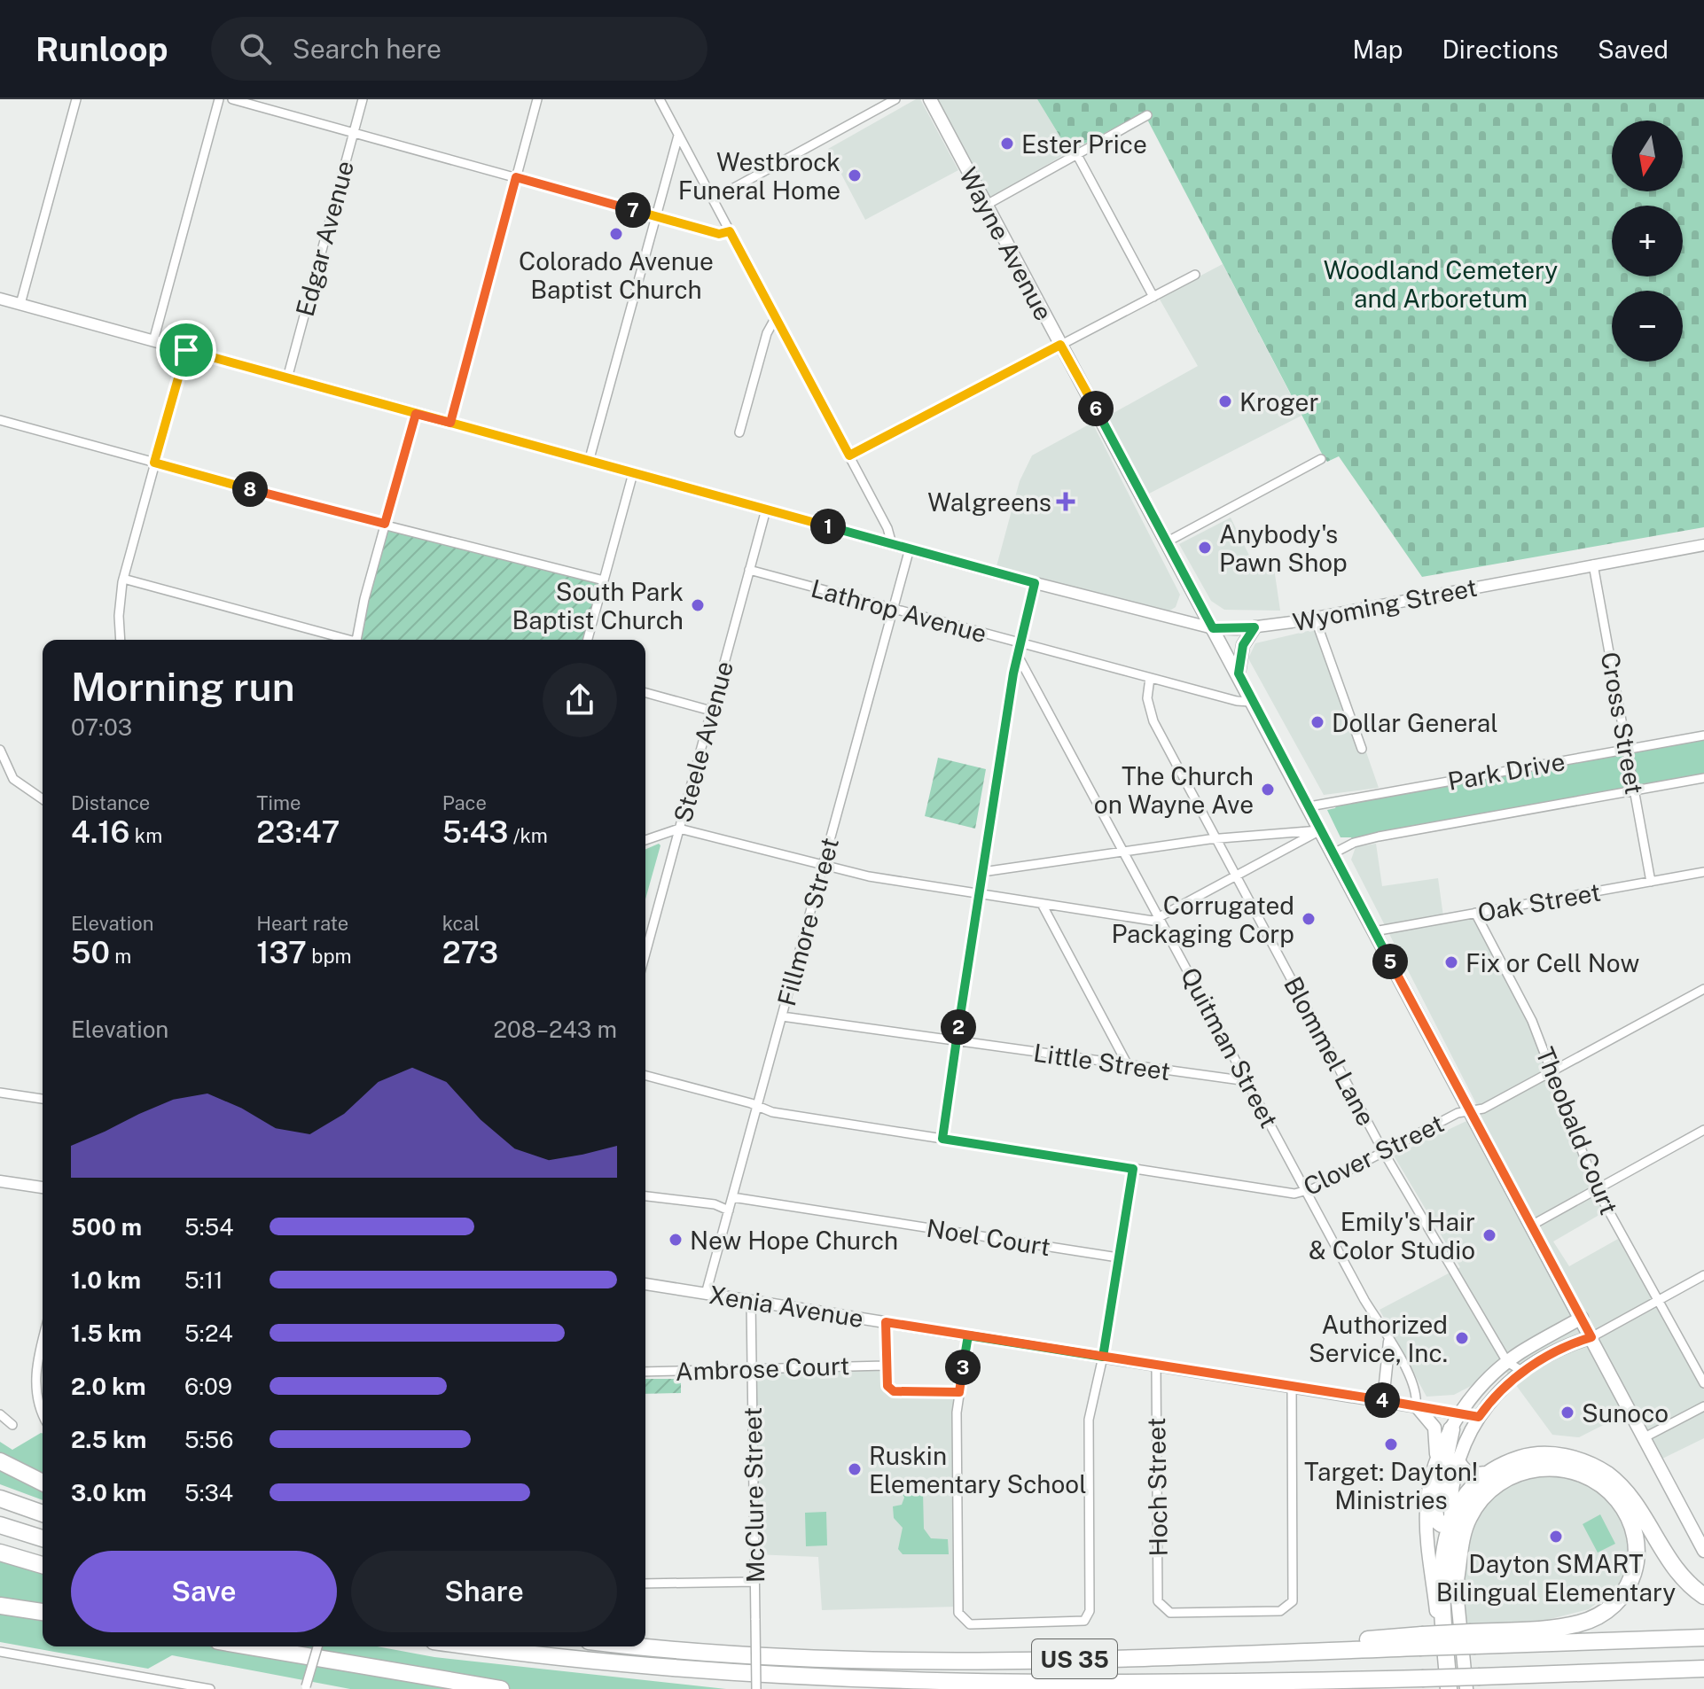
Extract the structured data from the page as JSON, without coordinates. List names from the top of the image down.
{
  "streets": {
    "highway": ["US 35"],
    "main road": ["Wayne Avenue"],
    "street": [
      "Edgar Avenue",
      "Wyoming Street",
      "Lathrop Avenue",
      "Cross Street",
      "Steele Avenue",
      "Park Drive",
      "Oak Street",
      "Fillmore Street",
      "Quitman Street",
      "Blommel Lane",
      "Little Street",
      "Theobald Court",
      "Clover Street",
      "Noel Court",
      "Xenia Avenue",
      "Ambrose Court",
      "Hoch Street",
      "McClure Street"
    ]
  },
  "crossings": [
    ["Edgar Avenue", "Wyoming Street"],
    ["Wayne Avenue", "Wyoming Street"],
    ["Wayne Avenue", "Lathrop Avenue"],
    ["Wayne Avenue", "Park Drive"],
    ["Wayne Avenue", "Oak Street"],
    ["Wayne Avenue", "Clover Street"],
    ["Wyoming Street", "Cross Street"],
    ["Wyoming Street", "Steele Avenue"],
    ["Wyoming Street", "Fillmore Street"],
    ["Lathrop Avenue", "Steele Avenue"],
    ["Lathrop Avenue", "Fillmore Street"],
    ["Lathrop Avenue", "Blommel Lane"],
    ["Cross Street", "Park Drive"],
    ["Cross Street", "Oak Street"],
    ["Oak Street", "Theobald Court"],
    ["Fillmore Street", "Little Street"],
    ["Fillmore Street", "Clover Street"],
    ["Fillmore Street", "Noel Court"],
    ["Fillmore Street", "Xenia Avenue"],
    ["Quitman Street", "Little Street"],
    ["Quitman Street", "Clover Street"],
    ["Quitman Street", "Xenia Avenue"],
    ["Blommel Lane", "Clover Street"],
    ["Theobald Court", "Clover Street"],
    ["Xenia Avenue", "Hoch Street"],
    ["Xenia Avenue", "McClure Street"],
    ["Ambrose Court", "McClure Street"]
  ],
  "parks": ["Woodland Cemetery and Arboretum"],
  "places": {
    "other": [
      "Ester Price",
      "Westbrock Funeral Home",
      "Colorado Avenue Baptist Church",
      "Kroger",
      "Anybody's Pawn Shop",
      "South Park Baptist Church",
      "Dollar General",
      "The Church on Wayne Ave",
      "Corrugated Packaging Corp",
      "Fix or Cell Now",
      "Emily's Hair & Color Studio",
      "New Hope Church",
      "Authorized Service, Inc.",
      "Sunoco",
      "Target: Dayton! Ministries",
      "Ruskin Elementary School",
      "Dayton SMART Bilingual Elementary"
    ],
    "health": ["Walgreens"]
  },
  "north": "bottom",
  "page": {
    "header": "Runloop",
    "search": "Search here",
    "nav": ["Map", "Directions", "Saved"],
    "map_buttons": ["+", "−"],
    "pins": [
      "7",
      "6",
      "8",
      "1",
      "5",
      "2",
      "3",
      "4"
    ],
    "heading": ["Morning run", "07:03"],
    "stats": [
      ["Distance", "4.16 km"],
      ["Time", "23:47"],
      ["Pace", "5:43 /km"],
      ["Elevation", "50 m"],
      ["Heart rate", "137 bpm"],
      ["kcal", "273"]
    ],
    "chart": ["Elevation", "208–243 m"],
    "list": [
      {
        "name": "500 m",
        "note": "5:54"
      },
      {
        "name": "1.0 km",
        "note": "5:11"
      },
      {
        "name": "1.5 km",
        "note": "5:24"
      },
      {
        "name": "2.0 km",
        "note": "6:09"
      },
      {
        "name": "2.5 km",
        "note": "5:56"
      },
      {
        "name": "3.0 km",
        "note": "5:34"
      }
    ],
    "buttons": ["Save", "Share"]
  }
}
